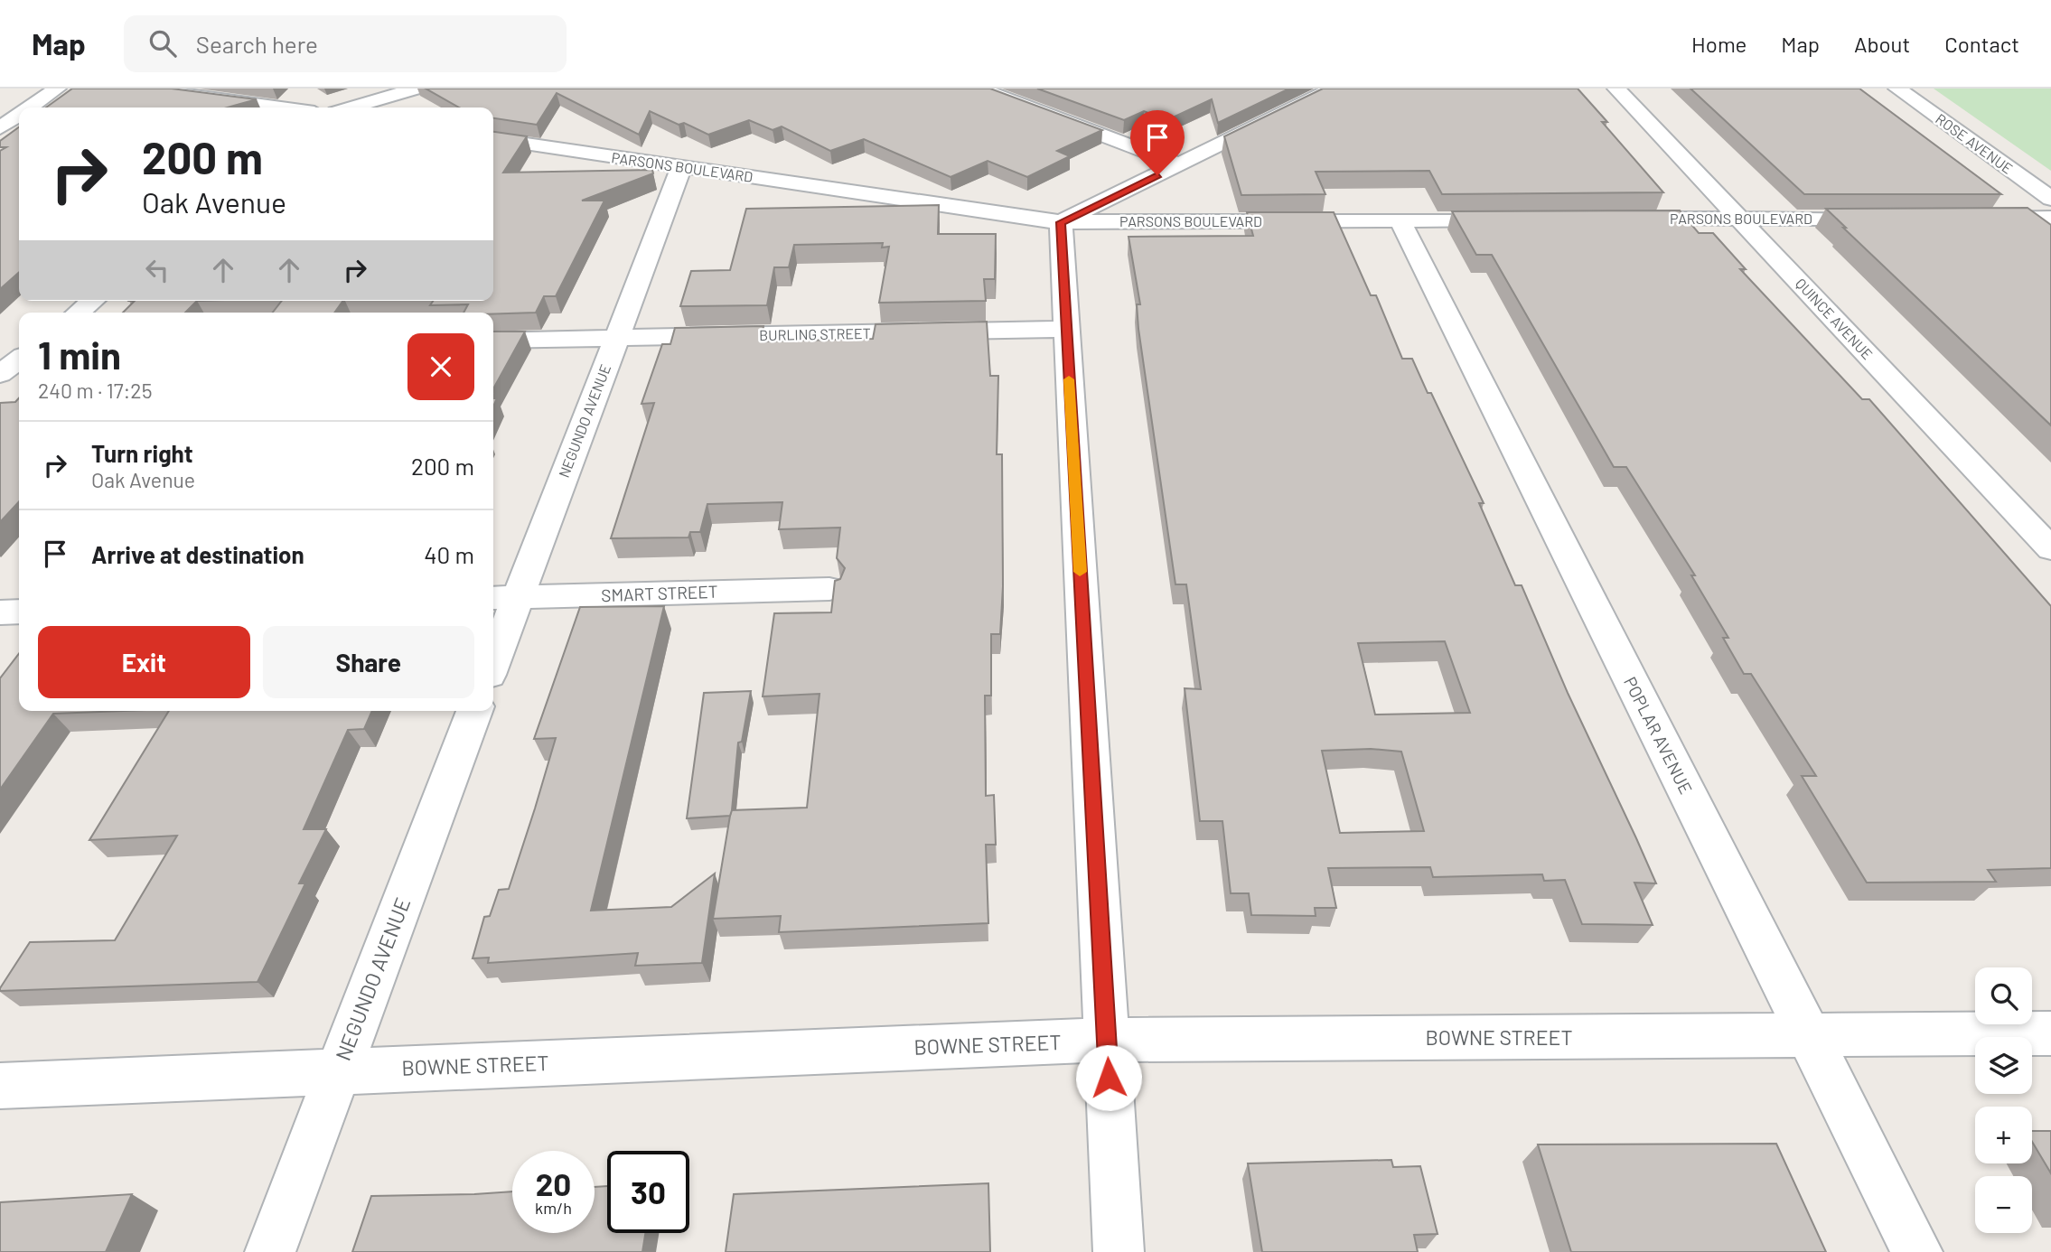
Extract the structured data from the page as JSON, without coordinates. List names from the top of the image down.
{
  "streets": {
    "street": [
      "ROSE AVENUE",
      "PARSONS BOULEVARD",
      "QUINCE AVENUE",
      "BURLING STREET",
      "NEGUNDO AVENUE",
      "SMART STREET",
      "POPLAR AVENUE",
      "BOWNE STREET"
    ]
  },
  "crossings": [
    ["PARSONS BOULEVARD", "QUINCE AVENUE"],
    ["PARSONS BOULEVARD", "NEGUNDO AVENUE"],
    ["PARSONS BOULEVARD", "POPLAR AVENUE"],
    ["BURLING STREET", "NEGUNDO AVENUE"],
    ["NEGUNDO AVENUE", "SMART STREET"],
    ["NEGUNDO AVENUE", "BOWNE STREET"],
    ["POPLAR AVENUE", "BOWNE STREET"]
  ],
  "page": {
    "header": "Map",
    "search": "Search here",
    "nav": [
      "Home",
      "Map",
      "About",
      "Contact"
    ],
    "turn": ["200 m", "Oak Avenue"],
    "heading": ["1 min", "240 m · 17:25"],
    "list": [
      {
        "name": "Turn right",
        "note": "Oak Avenue",
        "value": "200 m"
      },
      {
        "name": "Arrive at destination",
        "value": "40 m"
      }
    ],
    "buttons": ["Exit", "Share"],
    "map_buttons": ["+", "−"],
    "speed": "20 km/h",
    "limit": "30"
  }
}
